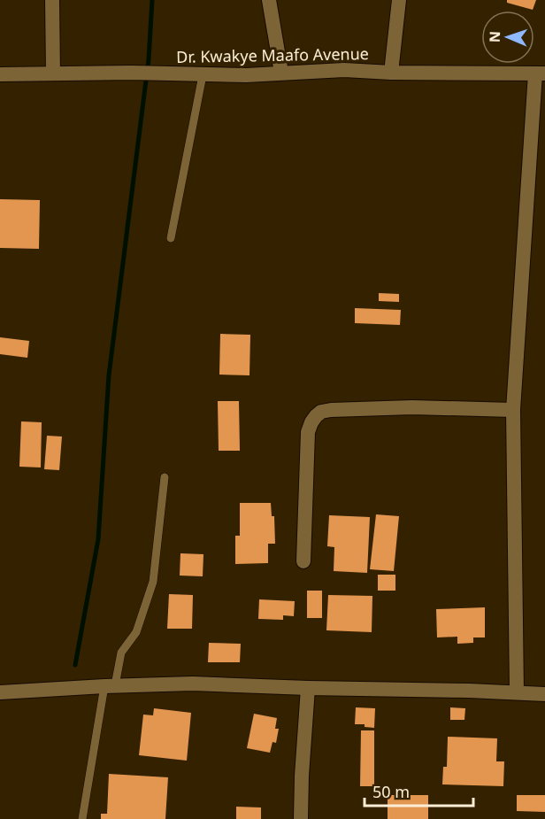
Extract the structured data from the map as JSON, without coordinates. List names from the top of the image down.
{
  "streets": {
    "street": ["Dr. Kwakye Maafo Avenue"]
  },
  "scale_bar": "50 m",
  "north": "left"
}
